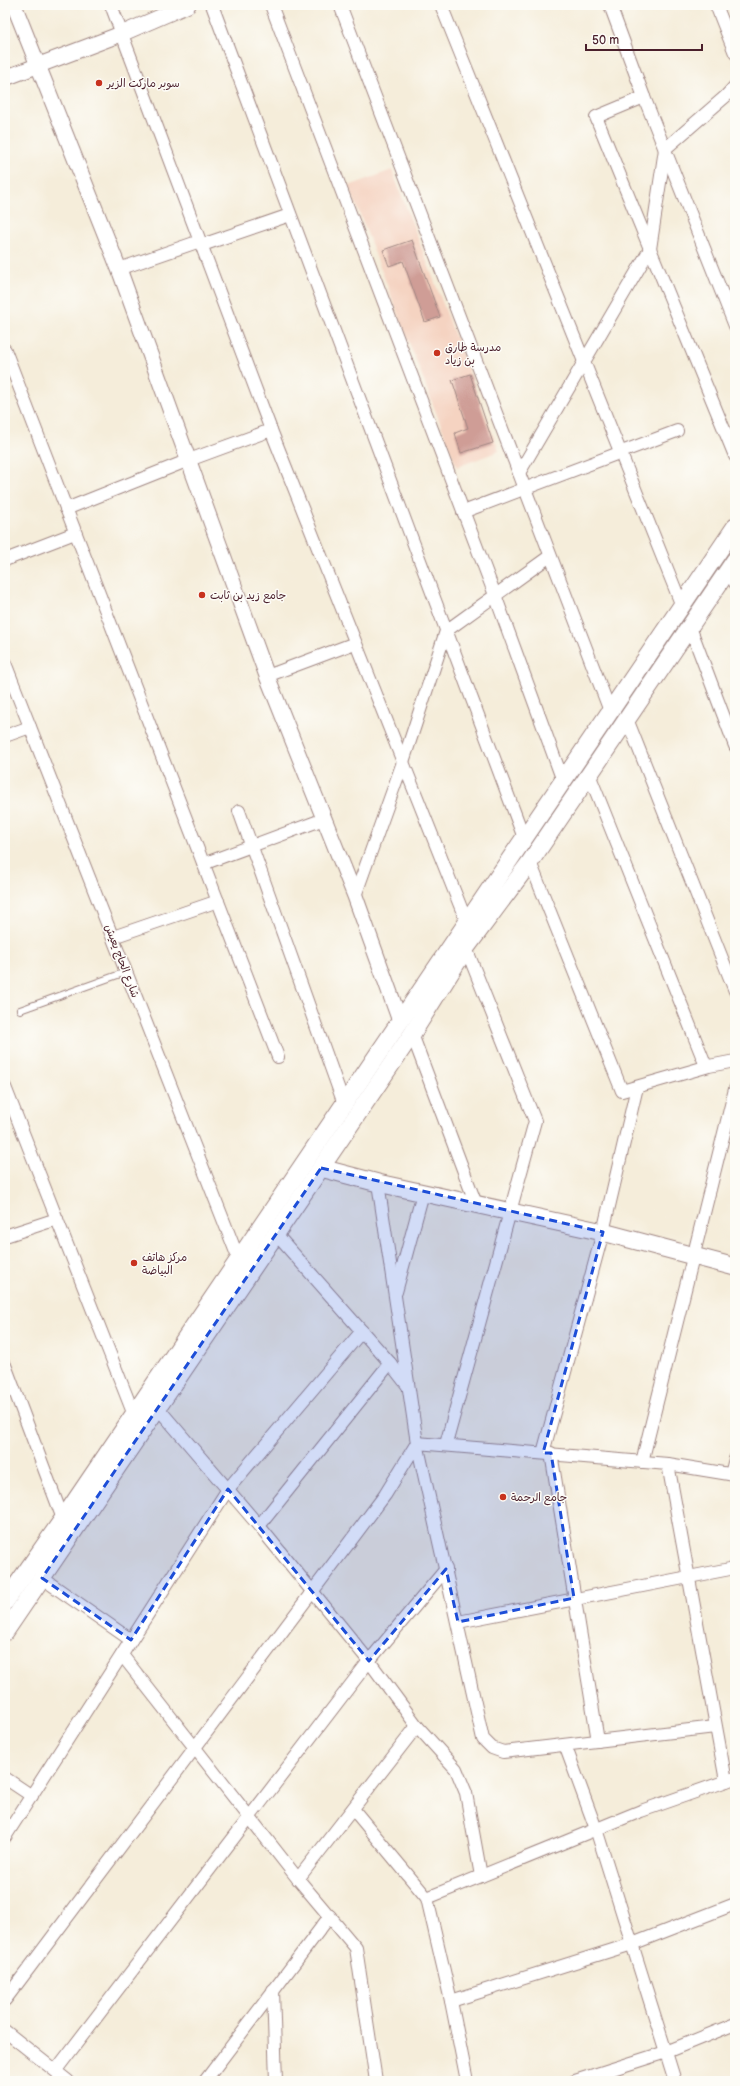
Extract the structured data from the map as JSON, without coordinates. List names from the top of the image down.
{
  "streets": {
    "street": ["شارع الحاج يعيش"]
  },
  "places": [
    "سوبر ماركت الزير",
    "مدرسة طارق بن زياد",
    "جامع زيد بن ثابت",
    "مركز هاتف البياضة",
    "جامع الرحمة"
  ],
  "scale_bar": "50 m"
}
